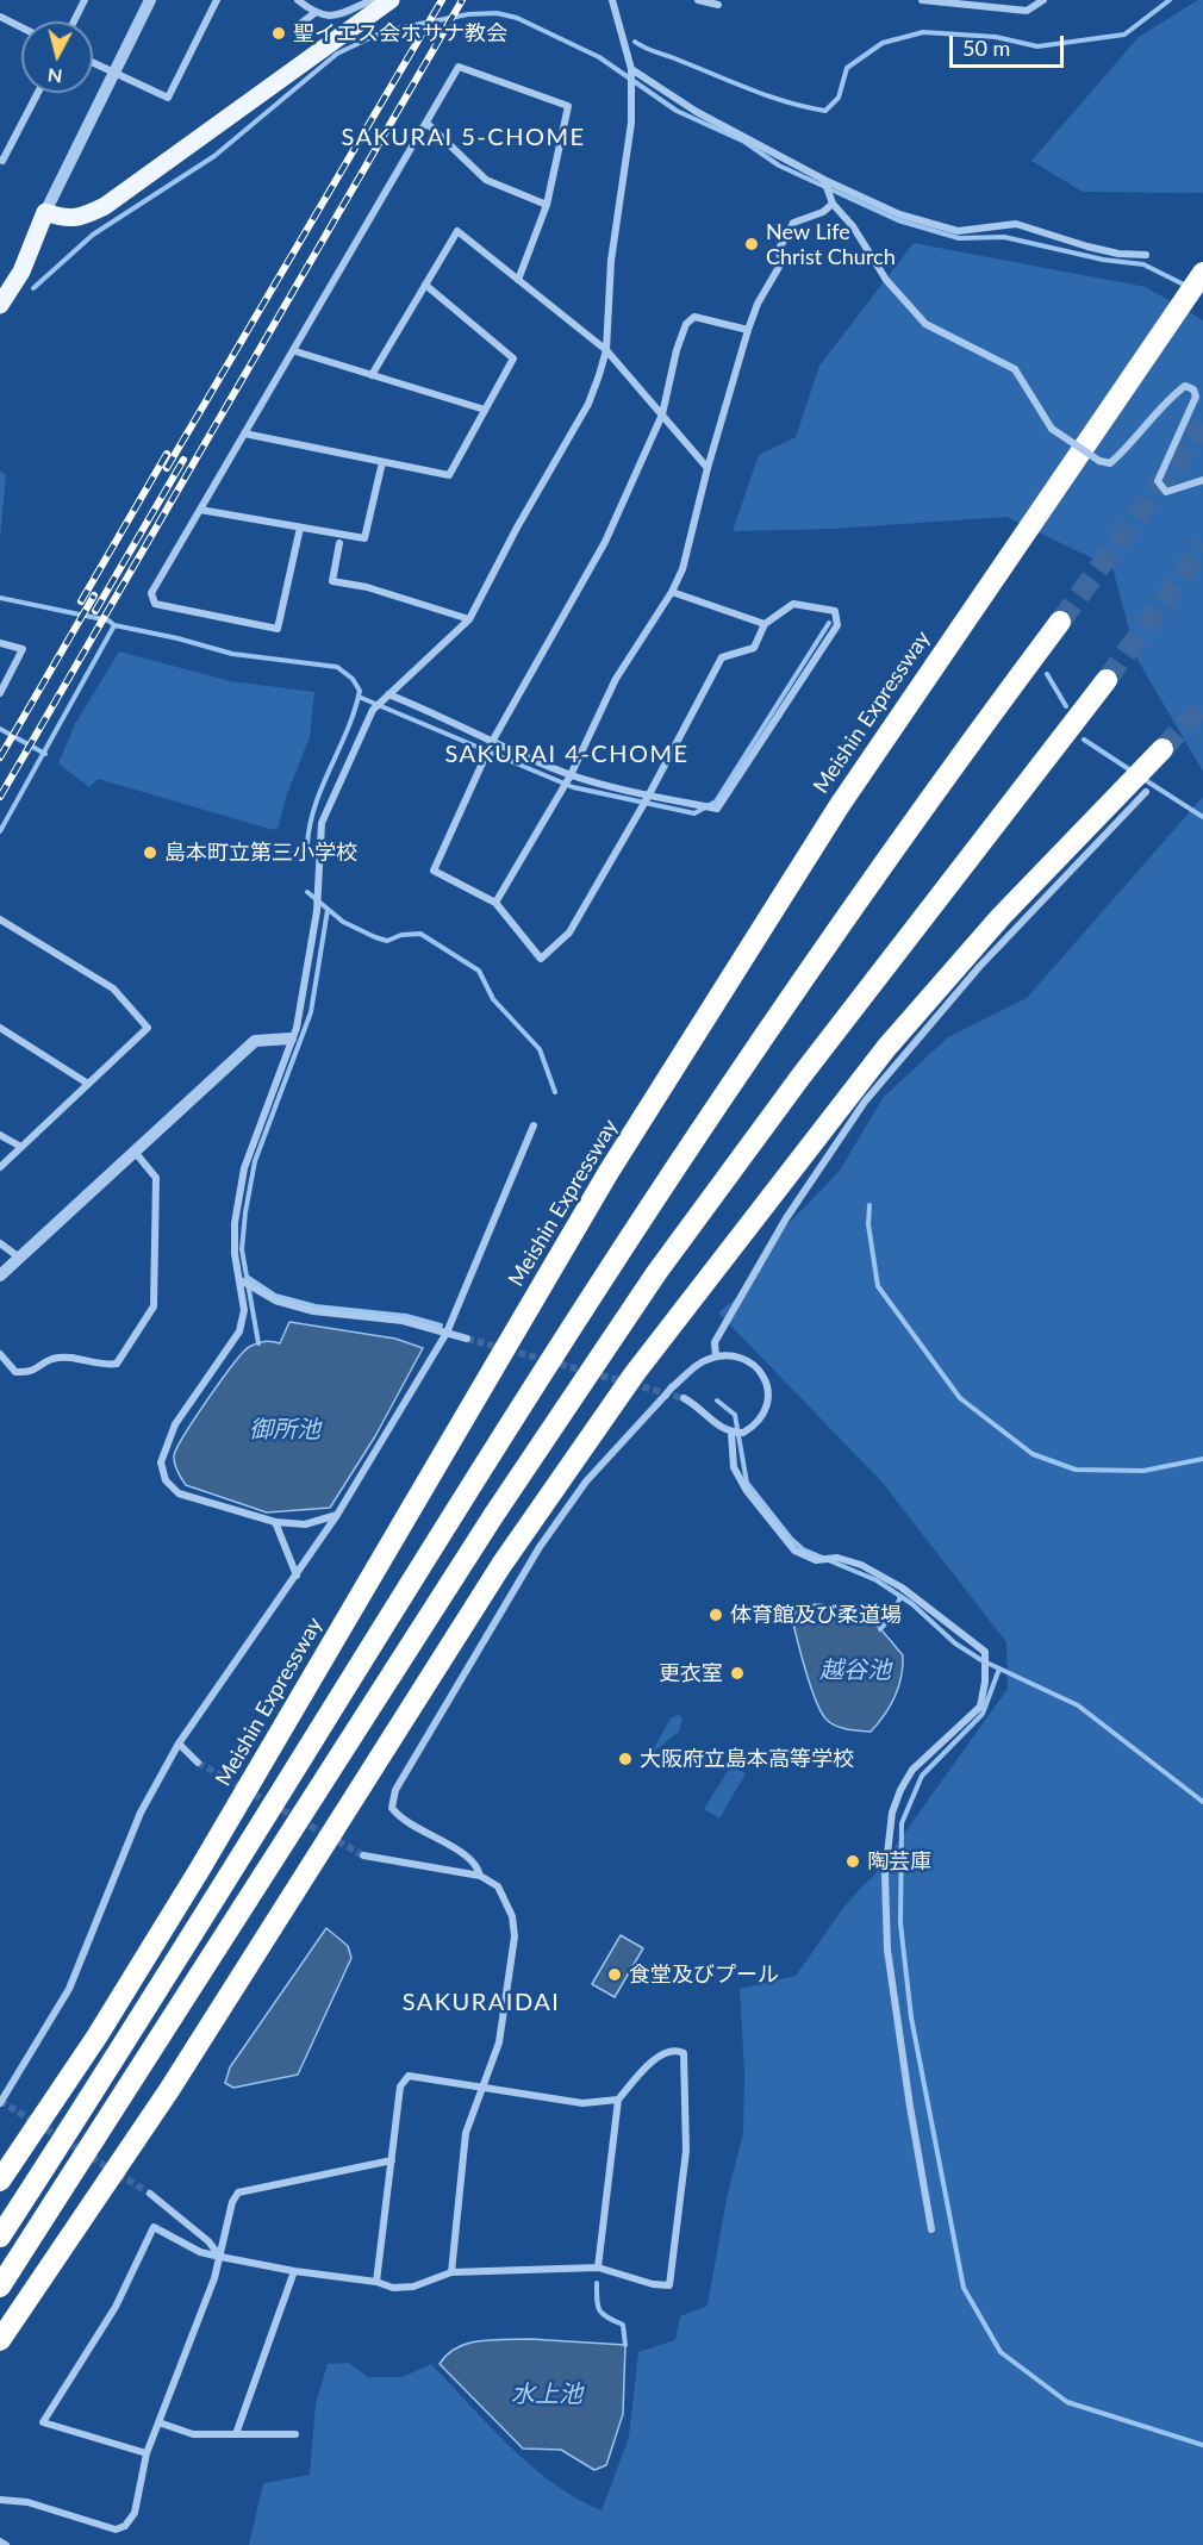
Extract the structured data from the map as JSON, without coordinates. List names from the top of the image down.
{
  "streets": {
    "highway": ["Meishin Expressway"]
  },
  "districts": ["SAKURAI 5-CHOME", "SAKURAI 4-CHOME", "SAKURAIDAI"],
  "water": ["御所池", "越谷池", "水上池"],
  "places": [
    "聖イエス会ホサナ教会",
    "New Life Christ Church",
    "島本町立第三小学校",
    "体育館及び柔道場",
    "更衣室",
    "大阪府立島本高等学校",
    "陶芸庫",
    "食堂及びプール"
  ],
  "scale_bar": "50 m",
  "north": "bottom"
}
